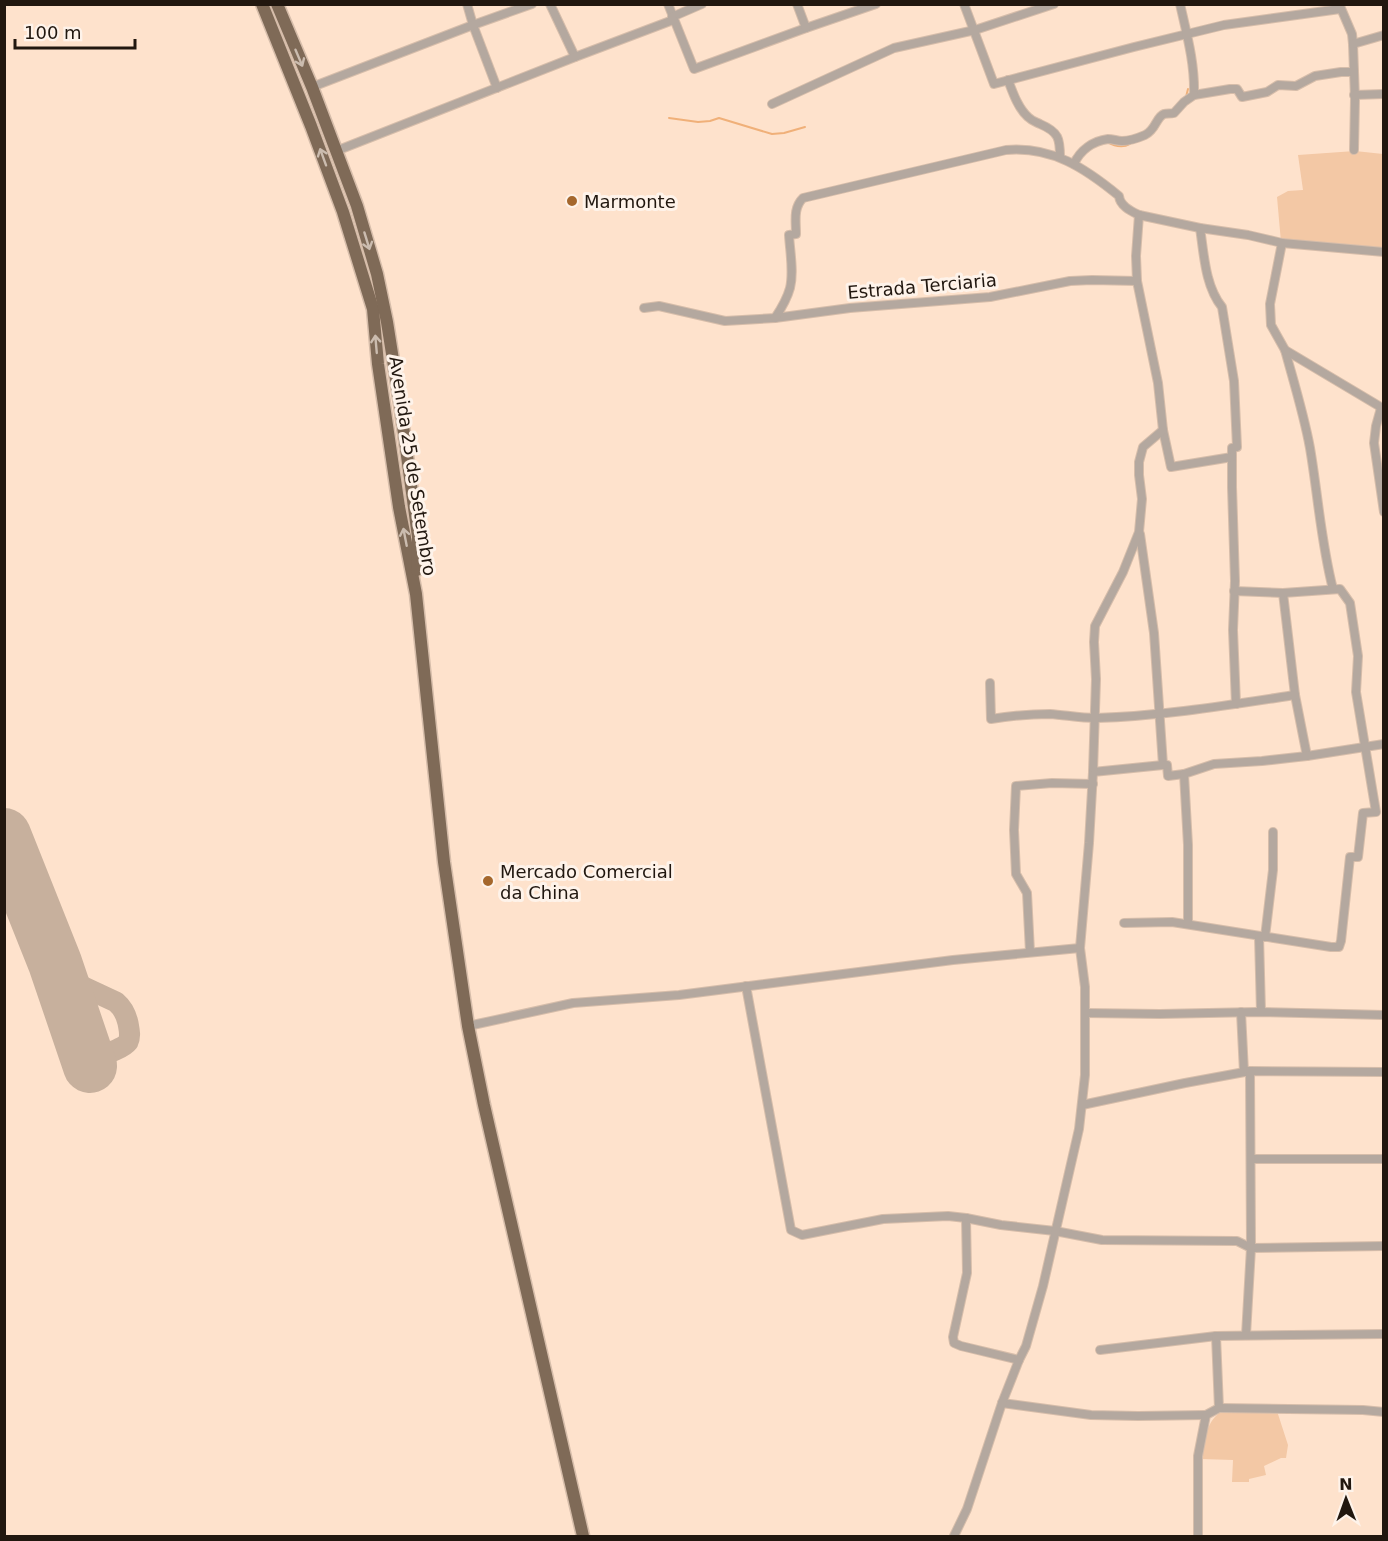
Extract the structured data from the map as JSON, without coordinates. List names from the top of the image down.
{
  "streets": {
    "highway": ["Avenida 25 de Setembro"],
    "street": ["Estrada Terciaria"]
  },
  "places": ["Marmonte", "Mercado Comercial da China"],
  "scale_bar": "100 m",
  "north": "top"
}
